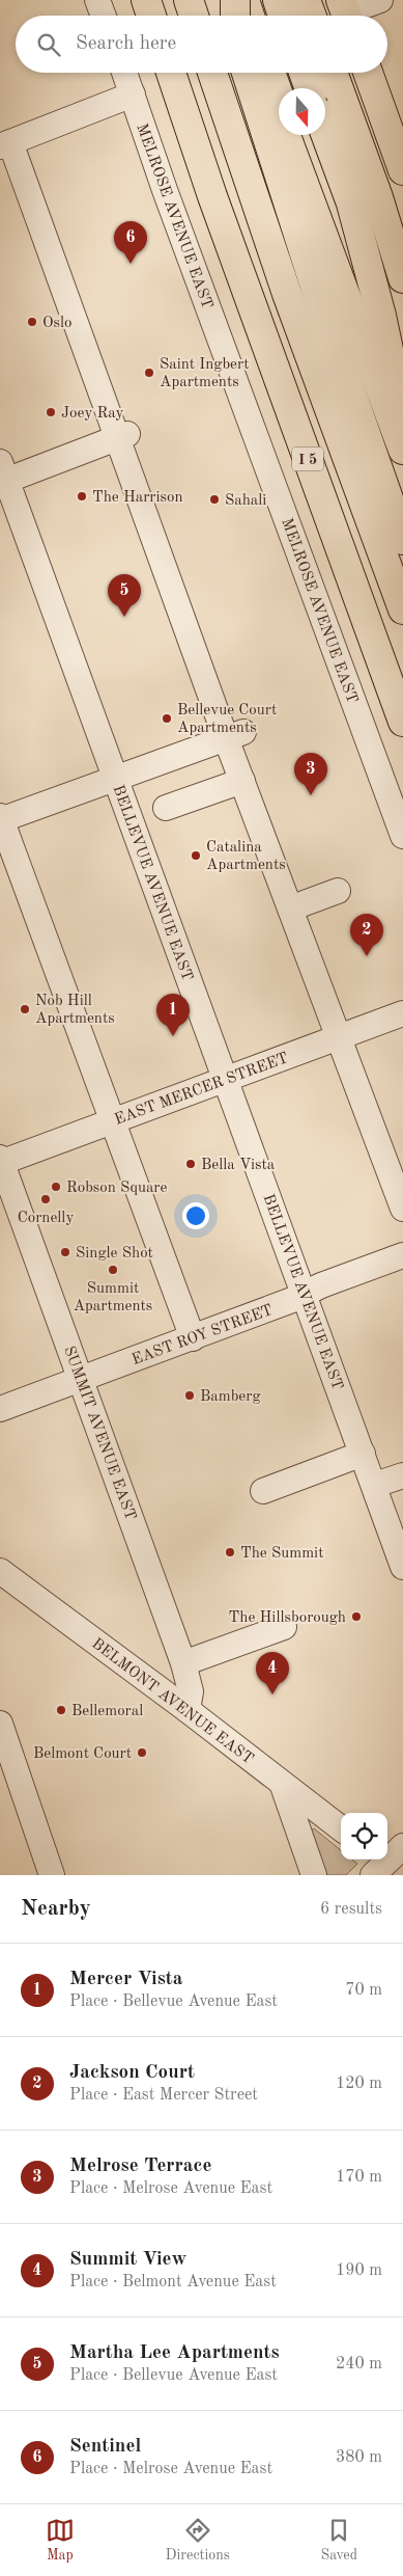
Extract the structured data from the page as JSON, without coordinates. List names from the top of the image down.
{
  "streets": {
    "main road": ["I 5"],
    "street": [
      "MELROSE AVENUE EAST",
      "BELLEVUE AVENUE EAST",
      "EAST MERCER STREET",
      "EAST ROY STREET",
      "SUMMIT AVENUE EAST",
      "BELMONT AVENUE EAST"
    ]
  },
  "crossings": [
    ["BELLEVUE AVENUE EAST", "EAST MERCER STREET"],
    ["BELLEVUE AVENUE EAST", "EAST ROY STREET"],
    ["EAST MERCER STREET", "SUMMIT AVENUE EAST"],
    ["EAST ROY STREET", "SUMMIT AVENUE EAST"],
    ["SUMMIT AVENUE EAST", "BELMONT AVENUE EAST"]
  ],
  "places": [
    "Oslo",
    "Saint Ingbert Apartments",
    "Joey Ray",
    "The Harrison",
    "Sahali",
    "Bellevue Court Apartments",
    "Catalina Apartments",
    "Nob Hill Apartments",
    "Bella Vista",
    "Robson Square",
    "Cornelly",
    "Single Shot",
    "Summit Apartments",
    "Bamberg",
    "The Summit",
    "The Hillsborough",
    "Bellemoral",
    "Belmont Court"
  ],
  "north": "bottom",
  "page": {
    "search": "Search here",
    "pins": [
      "6",
      "5",
      "3",
      "2",
      "1",
      "4"
    ],
    "heading": ["Nearby", "6 results"],
    "list": [
      {
        "mark": "1",
        "name": "Mercer Vista",
        "note": "Place · Bellevue Avenue East",
        "value": "70 m"
      },
      {
        "mark": "2",
        "name": "Jackson Court",
        "note": "Place · East Mercer Street",
        "value": "120 m"
      },
      {
        "mark": "3",
        "name": "Melrose Terrace",
        "note": "Place · Melrose Avenue East",
        "value": "170 m"
      },
      {
        "mark": "4",
        "name": "Summit View",
        "note": "Place · Belmont Avenue East",
        "value": "190 m"
      },
      {
        "mark": "5",
        "name": "Martha Lee Apartments",
        "note": "Place · Bellevue Avenue East",
        "value": "240 m"
      },
      {
        "mark": "6",
        "name": "Sentinel",
        "note": "Place · Melrose Avenue East",
        "value": "380 m"
      }
    ],
    "nav": ["Map", "Directions", "Saved"]
  }
}
